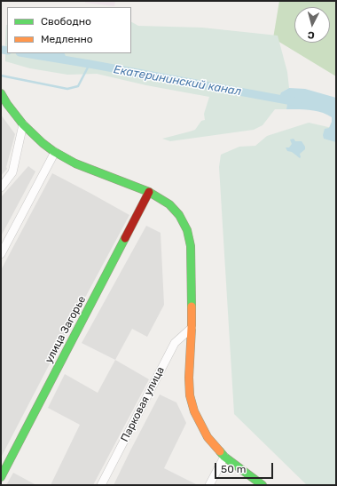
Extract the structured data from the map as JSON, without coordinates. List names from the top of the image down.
{
  "streets": {
    "street": ["улица Загорье", "Парковая улица"]
  },
  "water": ["Екатерининский канал"],
  "legend": ["Свободно", "Медленно"],
  "scale_bar": "50 m",
  "north": "bottom"
}
